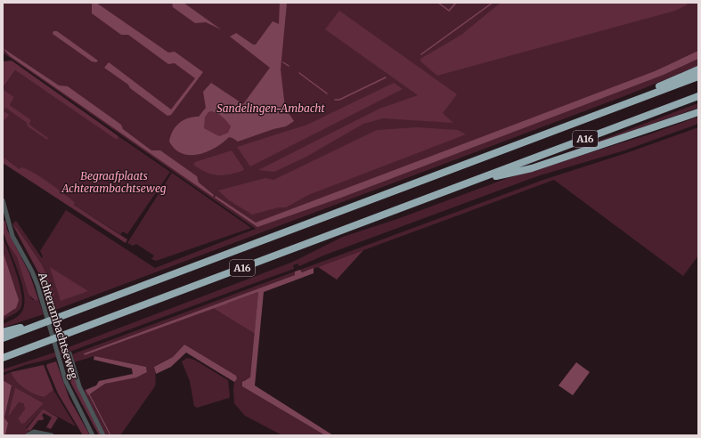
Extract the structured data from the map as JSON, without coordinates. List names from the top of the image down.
{
  "streets": {
    "highway": ["A16"],
    "street": ["Achterambachtseweg"]
  },
  "parks": ["Sandelingen-Ambacht", "Begraafplaats Achterambachtseweg"]
}
